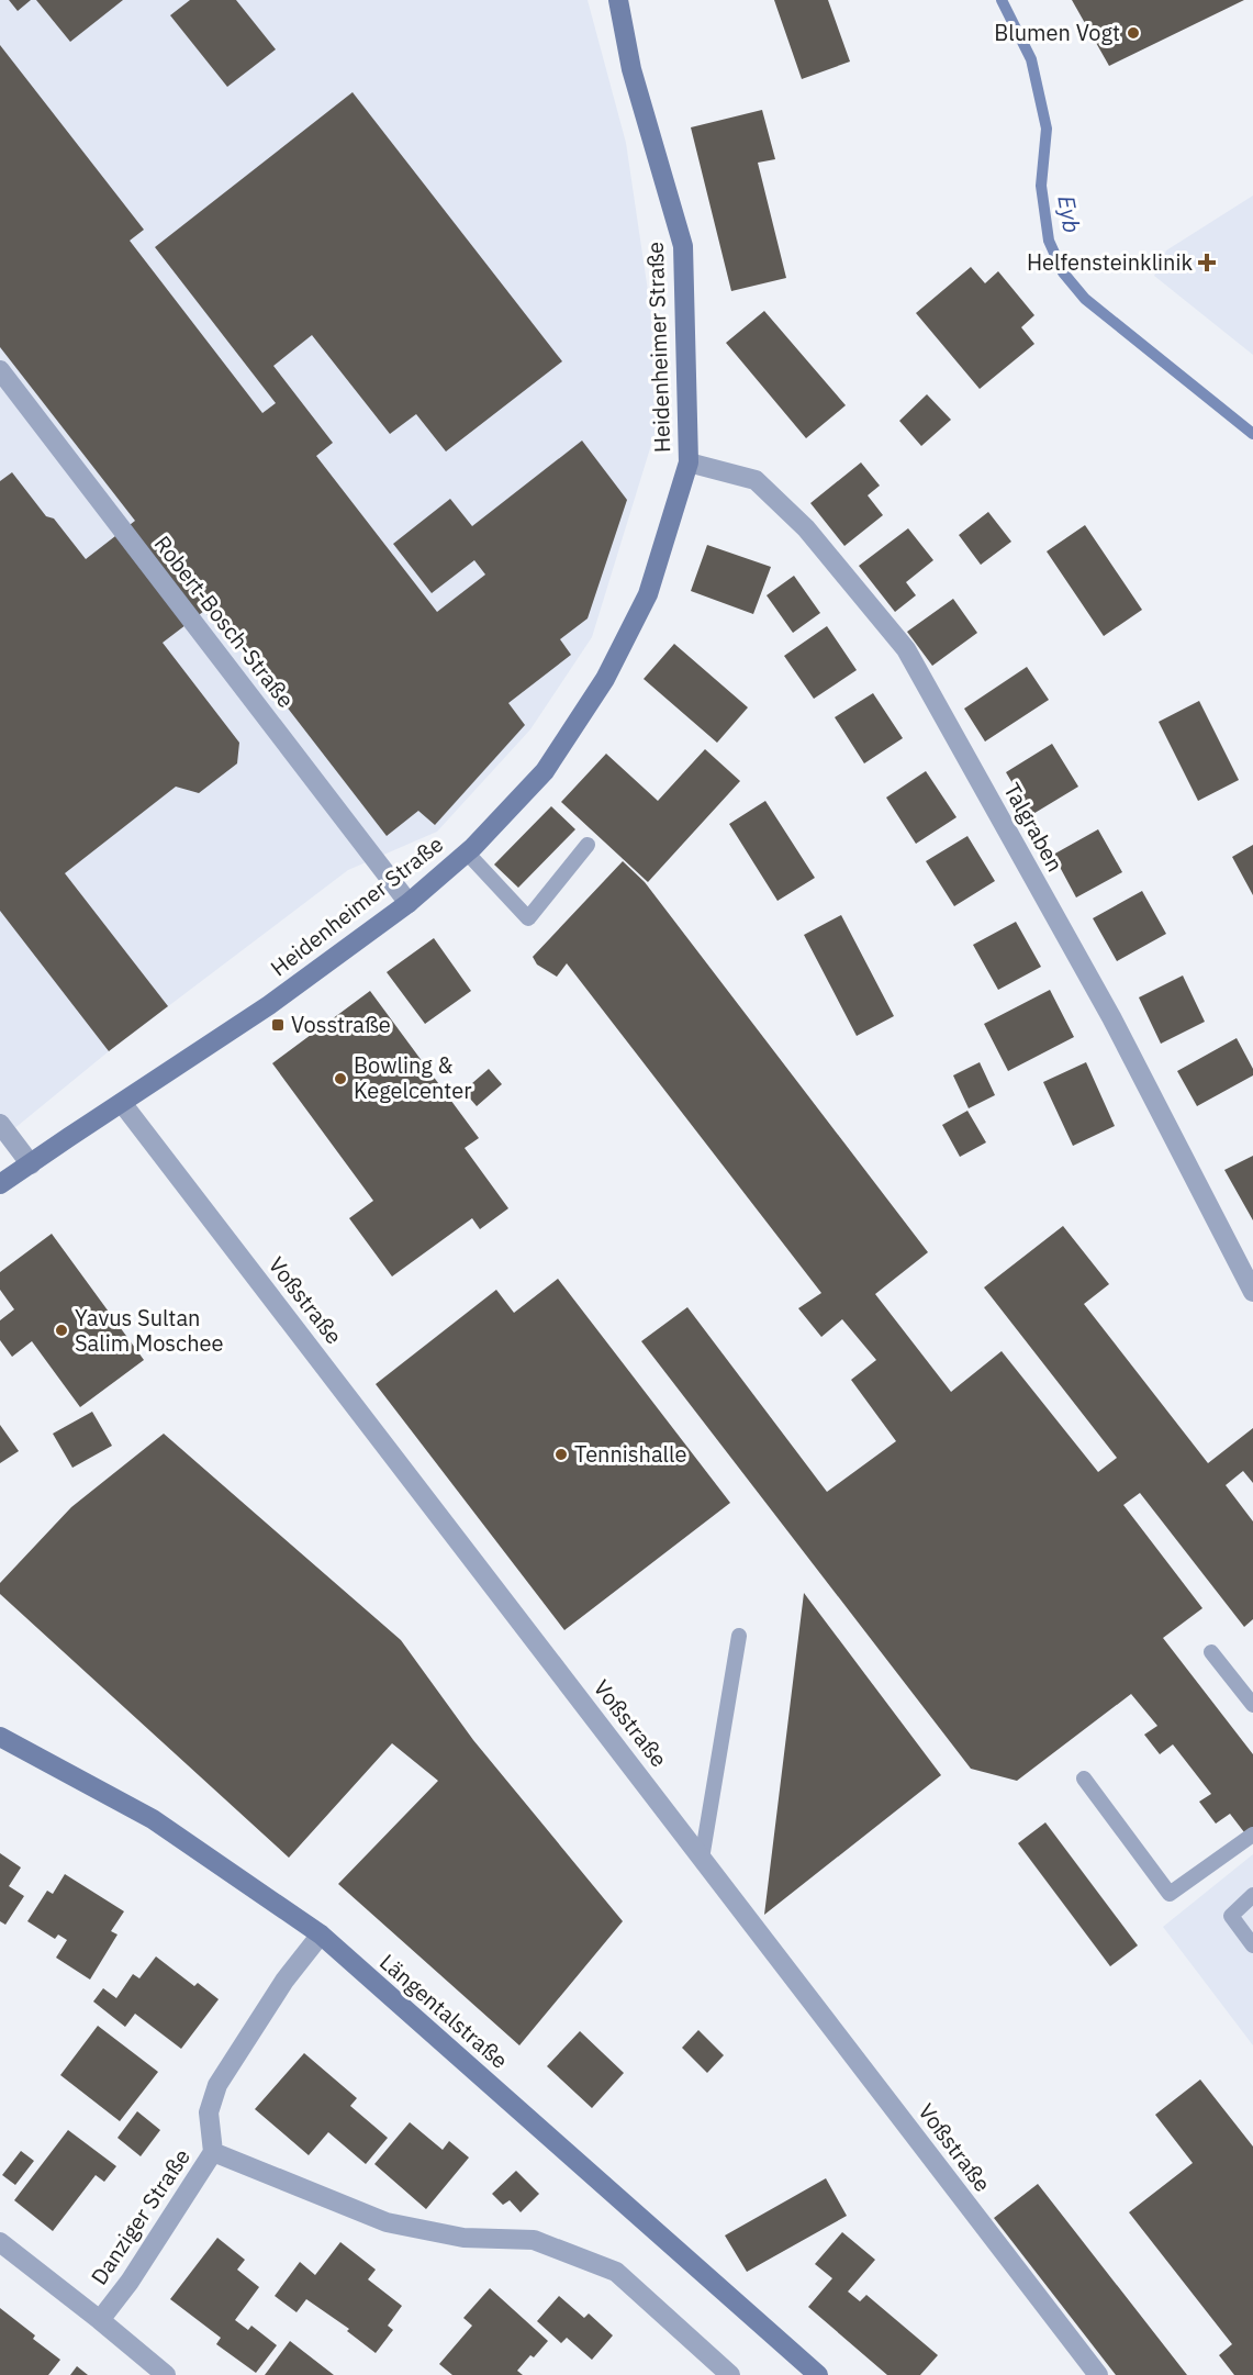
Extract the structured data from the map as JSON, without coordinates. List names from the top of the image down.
{
  "streets": {
    "street": [
      "Heidenheimer Straße",
      "Robert-Bosch-Straße",
      "Talgraben",
      "Voßstraße",
      "Längentalstraße",
      "Danziger Straße"
    ]
  },
  "crossings": [
    ["Heidenheimer Straße", "Robert-Bosch-Straße"],
    ["Heidenheimer Straße", "Talgraben"],
    ["Heidenheimer Straße", "Voßstraße"],
    ["Längentalstraße", "Danziger Straße"]
  ],
  "water": ["Eyb"],
  "places": {
    "other": [
      "Blumen Vogt",
      "Bowling & Kegelcenter",
      "Yavus Sultan Salim Moschee",
      "Tennishalle"
    ],
    "health": ["Helfensteinklinik"],
    "transit": ["Vosstraße"]
  }
}
